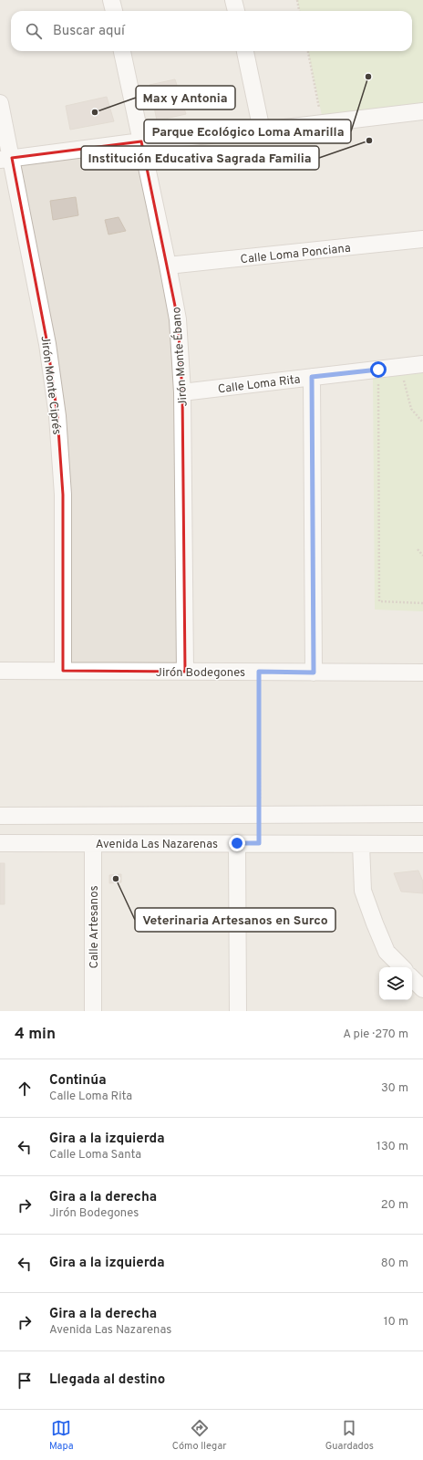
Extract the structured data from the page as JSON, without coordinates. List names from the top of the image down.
{
  "streets": {
    "street": [
      "Calle Loma Ponciana",
      "Jirón Monte Ébano",
      "Calle Loma Rita",
      "Jirón Monte Ciprés",
      "Jirón Bodegones",
      "Avenida Las Nazarenas",
      "Calle Artesanos"
    ]
  },
  "crossings": [
    ["Calle Loma Ponciana", "Jirón Monte Ébano"],
    ["Jirón Monte Ébano", "Calle Loma Rita"],
    ["Jirón Monte Ébano", "Jirón Bodegones"],
    ["Jirón Monte Ciprés", "Jirón Bodegones"],
    ["Avenida Las Nazarenas", "Calle Artesanos"]
  ],
  "places": [
    "Parque Ecológico Loma Amarilla",
    "Max y Antonia",
    "Institución Educativa Sagrada Familia",
    "Veterinaria Artesanos en Surco"
  ],
  "page": {
    "search": "Buscar aquí",
    "heading": ["4 min", "A pie · 270 m"],
    "list": [
      ["Continúa", "Calle Loma Rita", "30 m"],
      ["Gira a la izquierda", "Calle Loma Santa", "130 m"],
      ["Gira a la derecha", "Jirón Bodegones", "20 m"],
      ["Gira a la izquierda", "80 m"],
      ["Gira a la derecha", "Avenida Las Nazarenas", "10 m"],
      "Llegada al destino"
    ],
    "nav": ["Mapa", "Cómo llegar", "Guardados"]
  }
}
